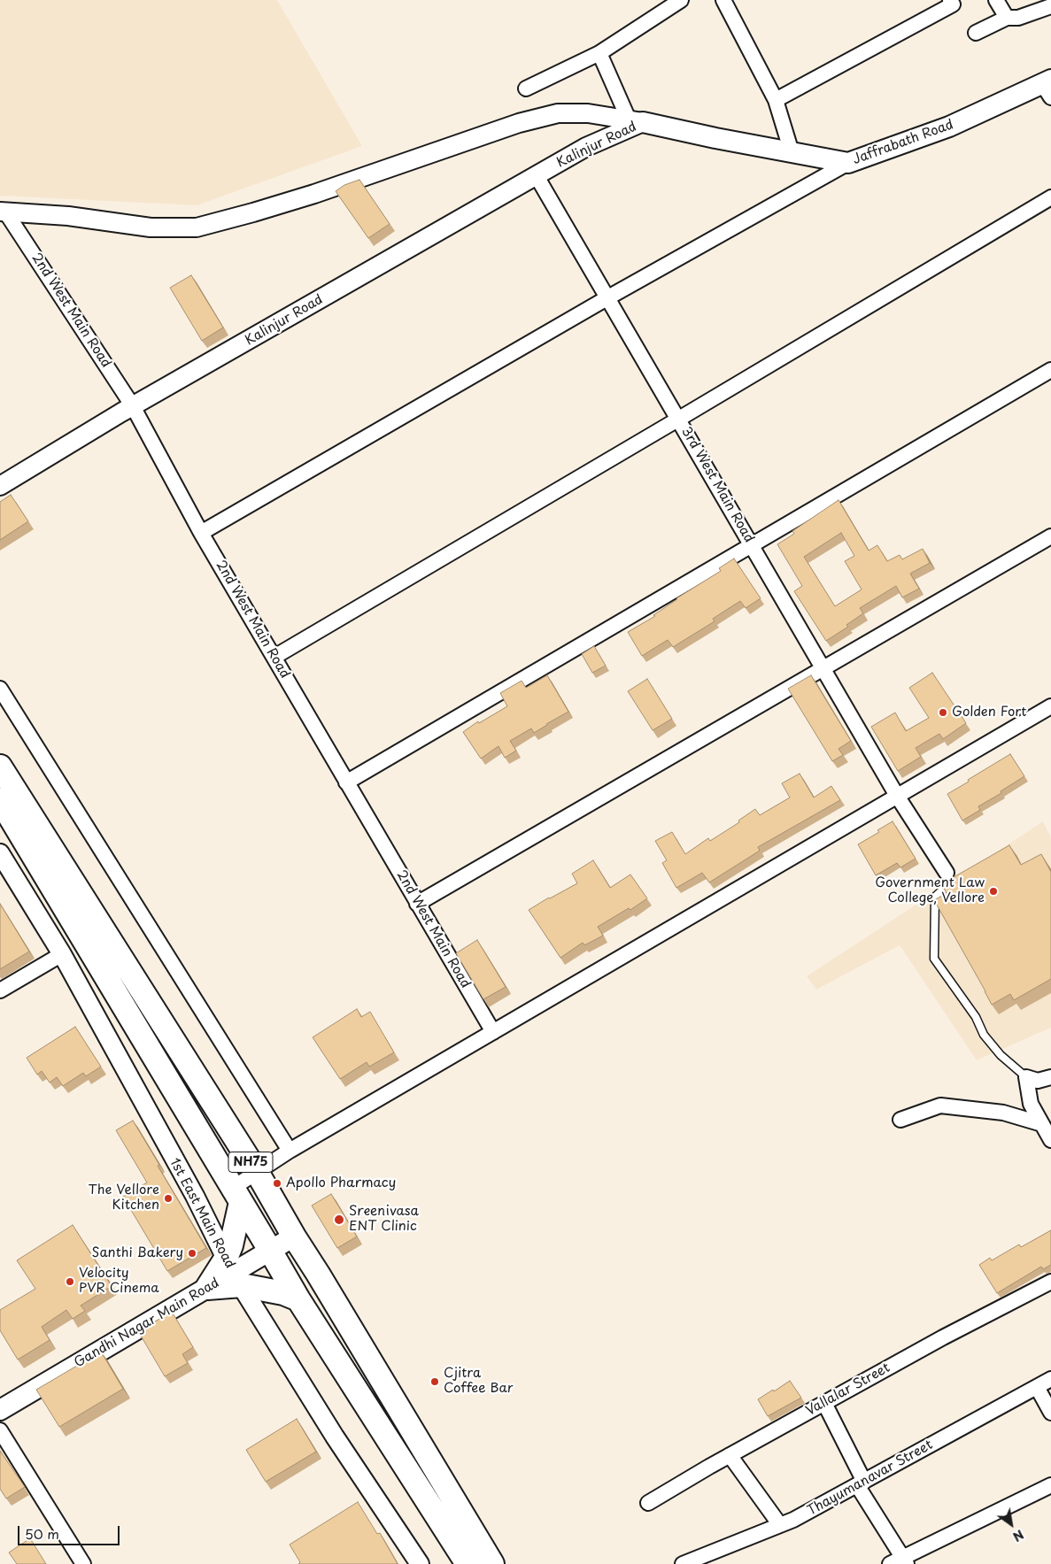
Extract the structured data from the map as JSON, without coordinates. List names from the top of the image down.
{
  "streets": {
    "highway": ["NH75"],
    "main road": ["Jaffrabath Road", "Gandhi Nagar Main Road"],
    "street": [
      "Kalinjur Road",
      "2nd West Main Road",
      "3rd West Main Road",
      "1st East Main Road",
      "Vallalar Street",
      "Thayumanavar Street"
    ]
  },
  "crossings": [
    ["Jaffrabath Road", "Kalinjur Road"],
    ["Kalinjur Road", "2nd West Main Road"],
    ["Kalinjur Road", "3rd West Main Road"],
    ["NH75", "Gandhi Nagar Main Road"],
    ["1st East Main Road", "Gandhi Nagar Main Road"]
  ],
  "places": [
    "Golden Fort",
    "Government Law College, Vellore",
    "Apollo Pharmacy",
    "The Vellore Kitchen",
    "Sreenivasa ENT Clinic",
    "Santhi Bakery",
    "Velocity PVR Cinema",
    "Cjitra Coffee Bar"
  ],
  "scale_bar": "50 m",
  "north": "bottom right"
}
